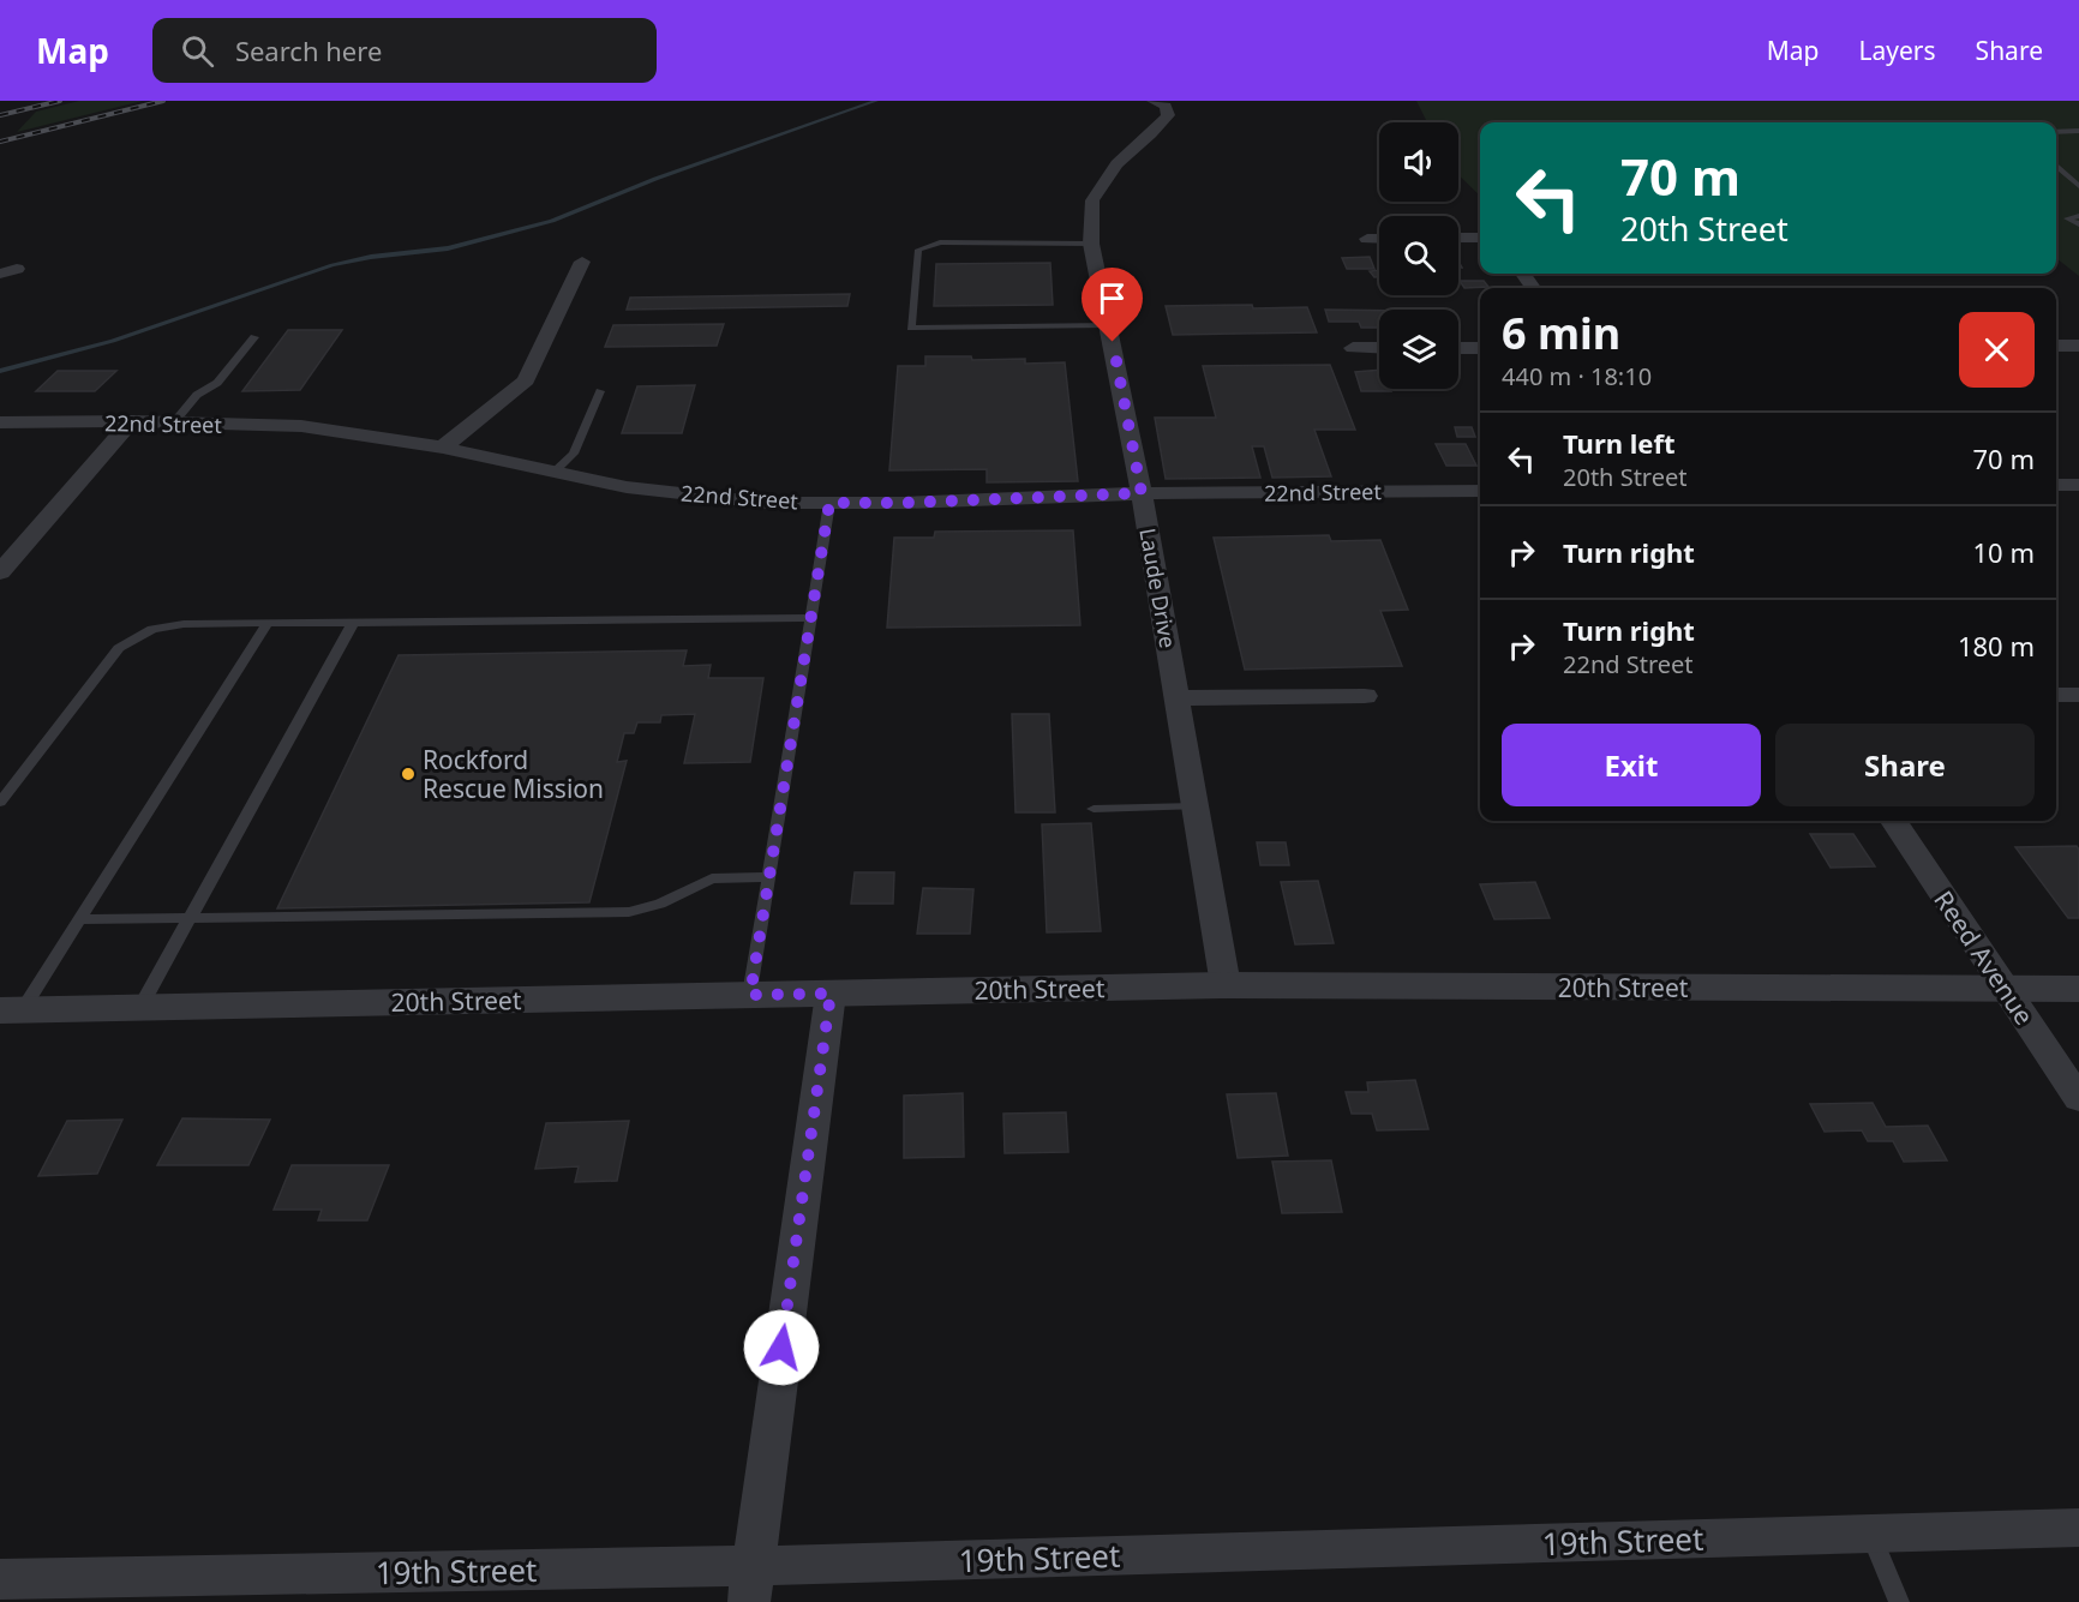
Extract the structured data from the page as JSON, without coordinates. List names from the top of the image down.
{
  "streets": {
    "street": [
      "22nd Street",
      "Laude Drive",
      "Reed Avenue",
      "20th Street",
      "19th Street"
    ]
  },
  "crossings": [
    ["22nd Street", "Laude Drive"],
    ["Laude Drive", "20th Street"],
    ["Reed Avenue", "20th Street"]
  ],
  "places": ["Rockford Rescue Mission"],
  "page": {
    "header": "Map",
    "search": "Search here",
    "nav": ["Map", "Layers", "Share"],
    "turn": ["70 m", "20th Street"],
    "heading": ["6 min", "440 m · 18:10"],
    "list": [
      {
        "name": "Turn left",
        "note": "20th Street",
        "value": "70 m"
      },
      {
        "name": "Turn right",
        "value": "10 m"
      },
      {
        "name": "Turn right",
        "note": "22nd Street",
        "value": "180 m"
      }
    ],
    "buttons": ["Exit", "Share"]
  }
}
